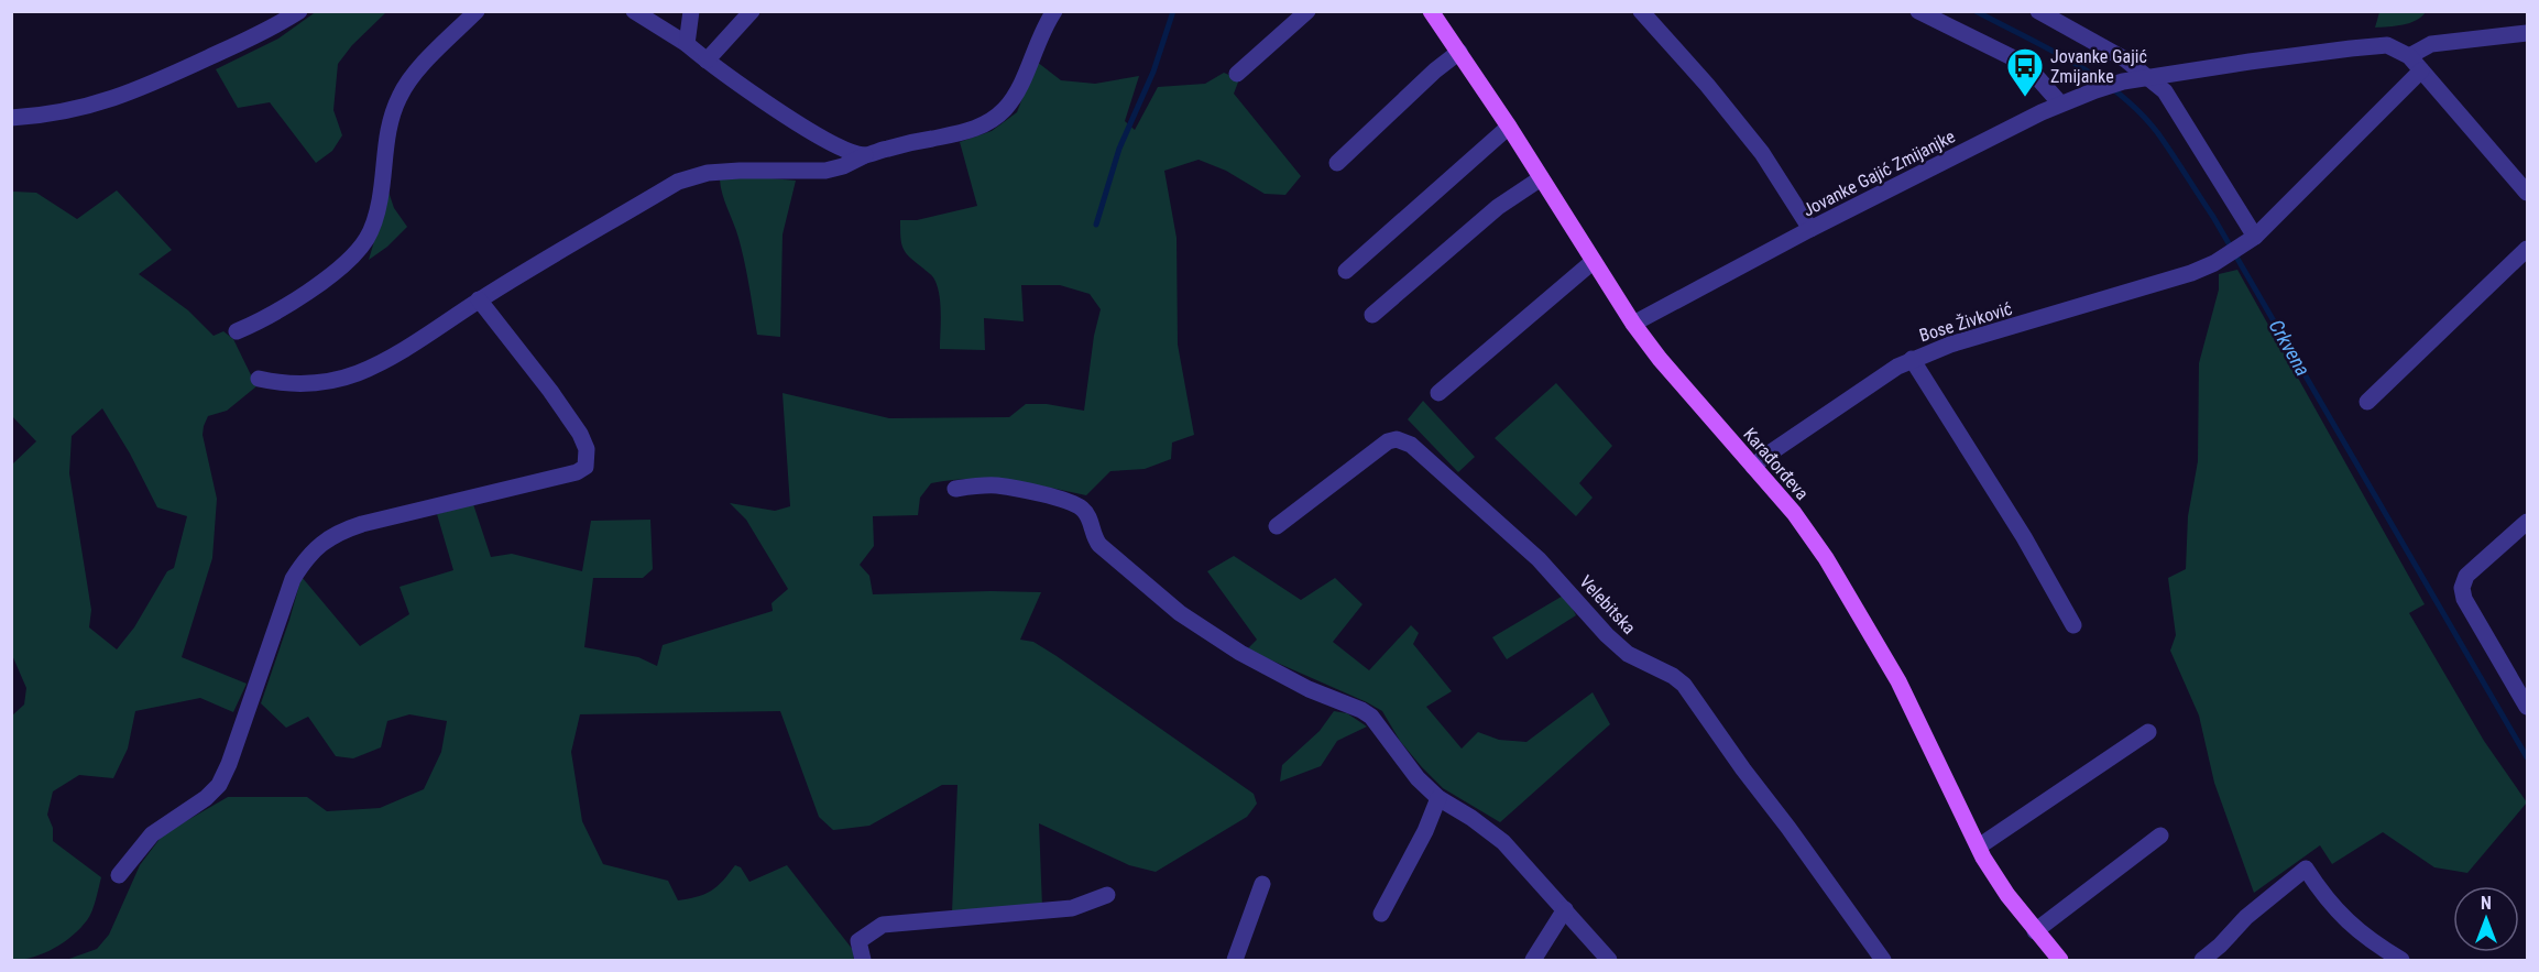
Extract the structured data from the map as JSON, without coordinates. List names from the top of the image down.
{
  "streets": {
    "main road": ["Karađorđeva"],
    "street": ["Jovanke Gajić Zmijanjke", "Bose Živković", "Velebitska"]
  },
  "crossings": [
    ["Jovanke Gajić Zmijanjke", "Karađorđeva"],
    ["Bose Živković", "Karađorđeva"]
  ],
  "water": ["Crkvena"],
  "places": {
    "bus stop": ["Jovanke Gajić Zmijanke"]
  },
  "north": "top"
}
